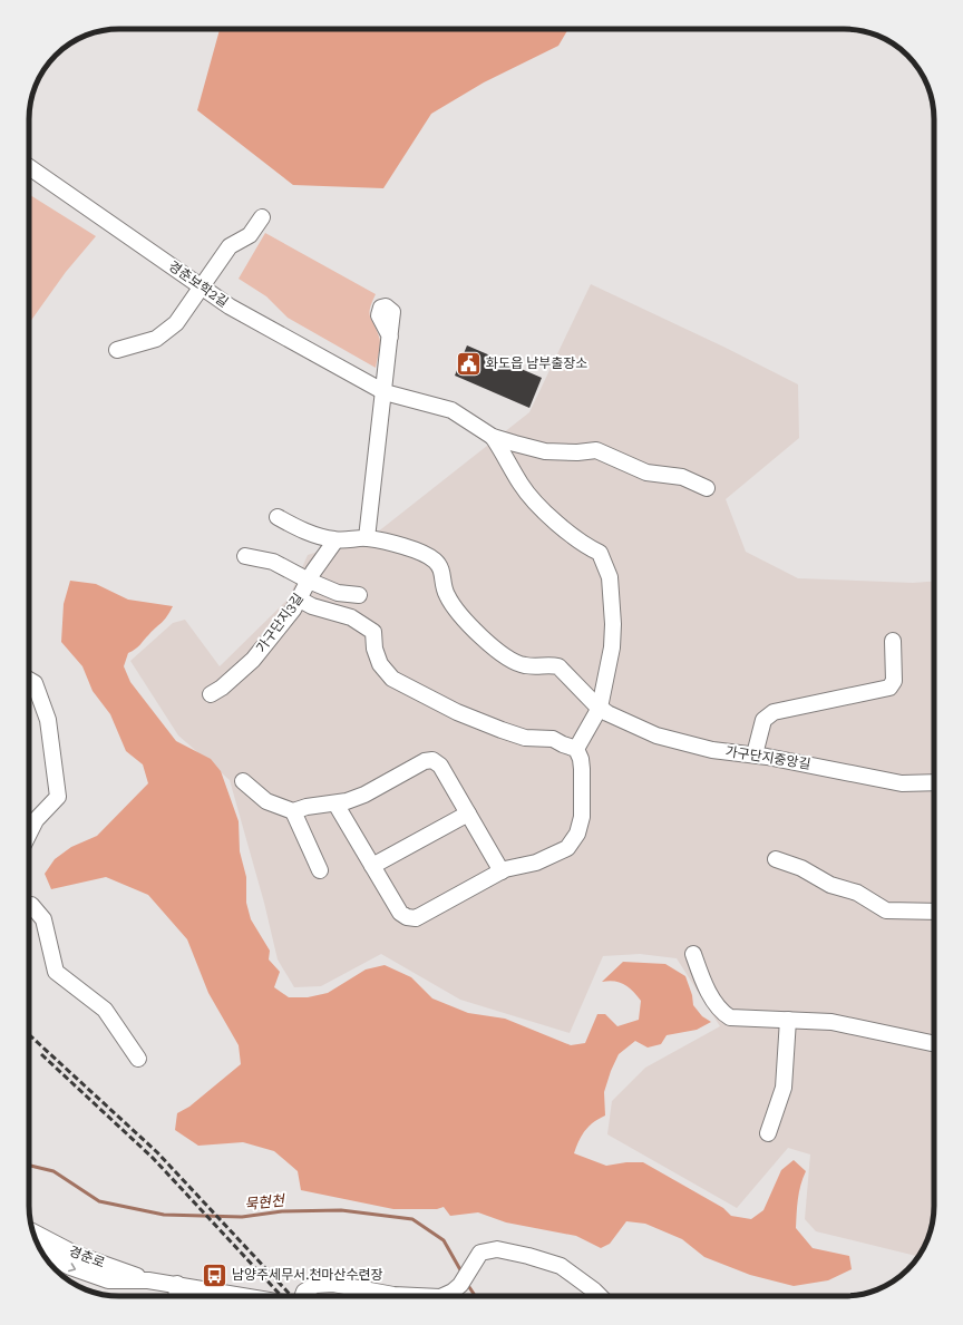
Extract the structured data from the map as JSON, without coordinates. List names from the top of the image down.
{
  "streets": {
    "street": [
      "경춘보학2길",
      "가구단지3길",
      "가구단지중앙길",
      "경춘로"
    ]
  },
  "crossings": [
    ["가구단지3길", "가구단지중앙길"]
  ],
  "water": ["묵현천"],
  "places": {
    "public building": ["화도읍 남부출장소"],
    "bus stop": ["남양주세무서.천마산수련장"]
  }
}
